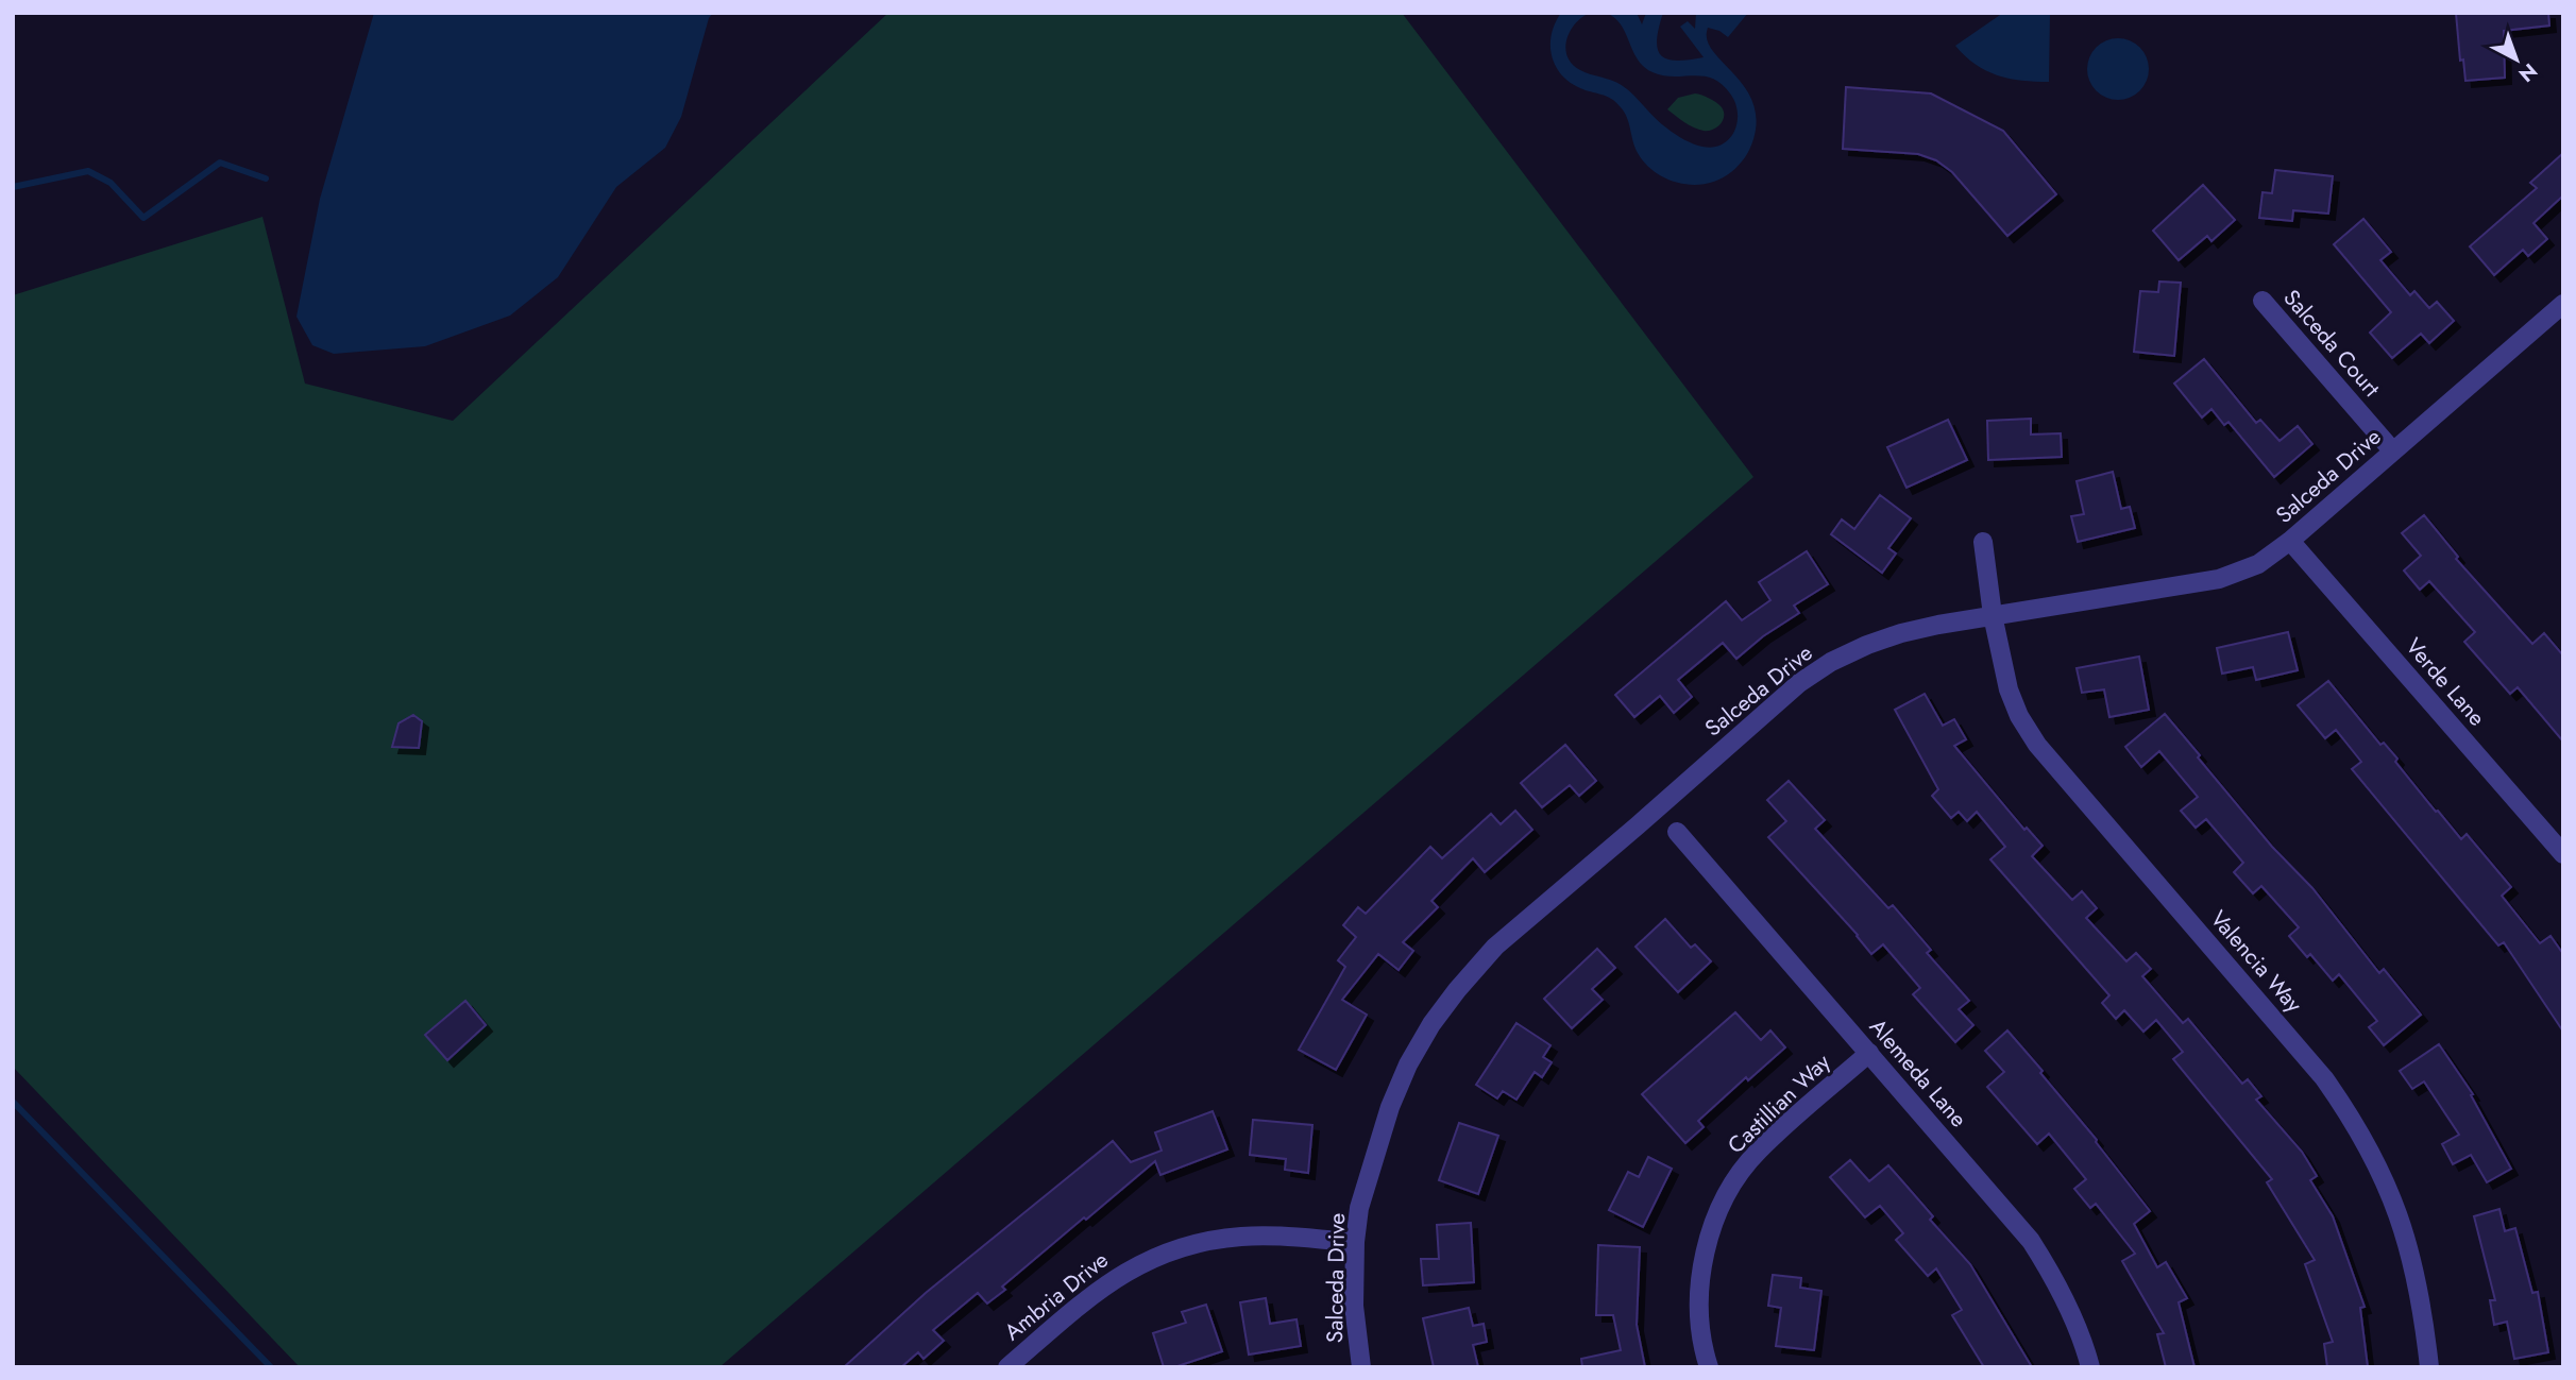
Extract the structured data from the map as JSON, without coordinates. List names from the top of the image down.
{
  "streets": {
    "street": [
      "Salceda Court",
      "Salceda Drive",
      "Verde Lane",
      "Valencia Way",
      "Alemeda Lane",
      "Castillian Way",
      "Ambria Drive"
    ]
  },
  "crossings": [
    ["Salceda Court", "Salceda Drive"],
    ["Salceda Drive", "Verde Lane"],
    ["Salceda Drive", "Valencia Way"],
    ["Salceda Drive", "Ambria Drive"],
    ["Alemeda Lane", "Castillian Way"]
  ],
  "north": "bottom right"
}
